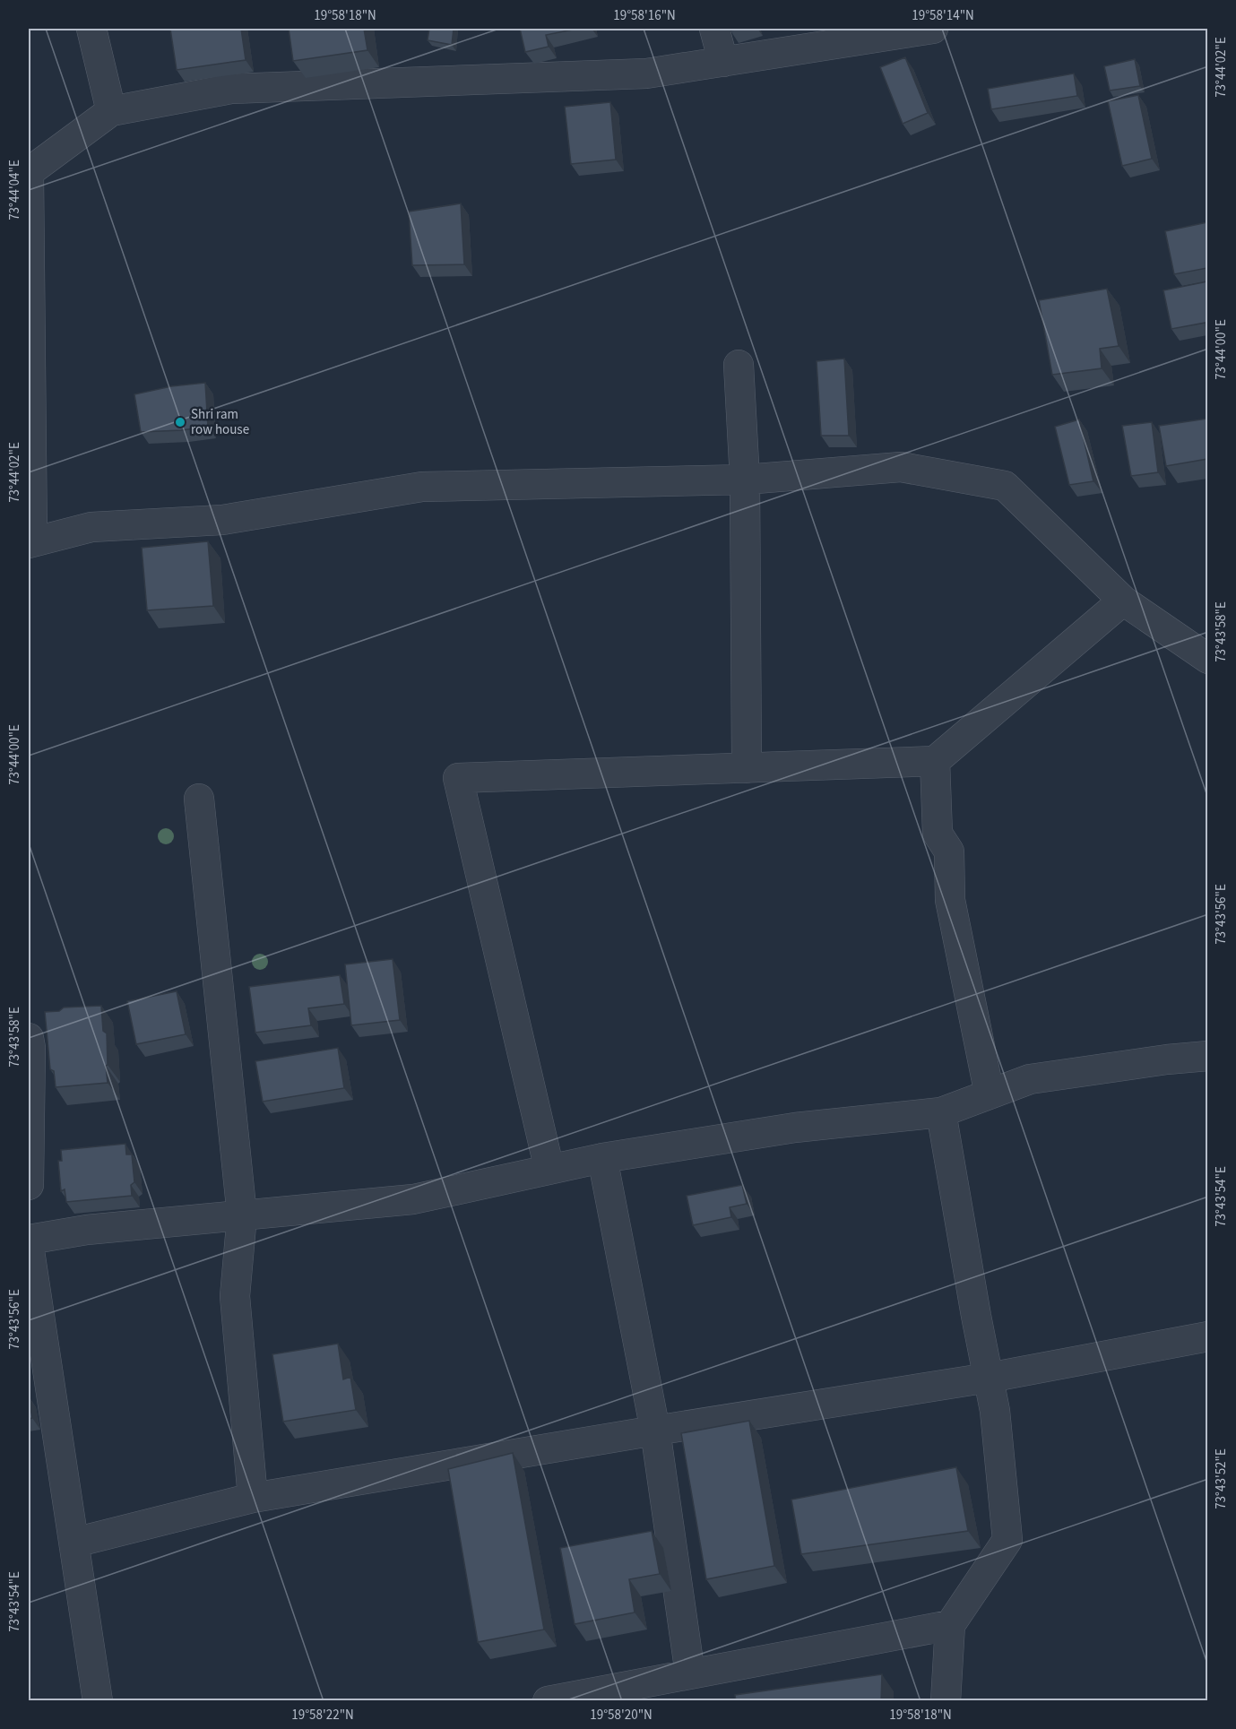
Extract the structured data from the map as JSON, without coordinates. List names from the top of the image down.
{
  "places": ["Shri ram row house"],
  "coordinates": [
    "19°58'18\"N",
    "19°58'16\"N",
    "19°58'14\"N",
    "73°44'02\"E",
    "73°44'04\"E",
    "73°44'00\"E",
    "73°43'58\"E",
    "73°43'56\"E",
    "73°43'54\"E",
    "73°43'52\"E",
    "19°58'22\"N",
    "19°58'20\"N"
  ]
}
